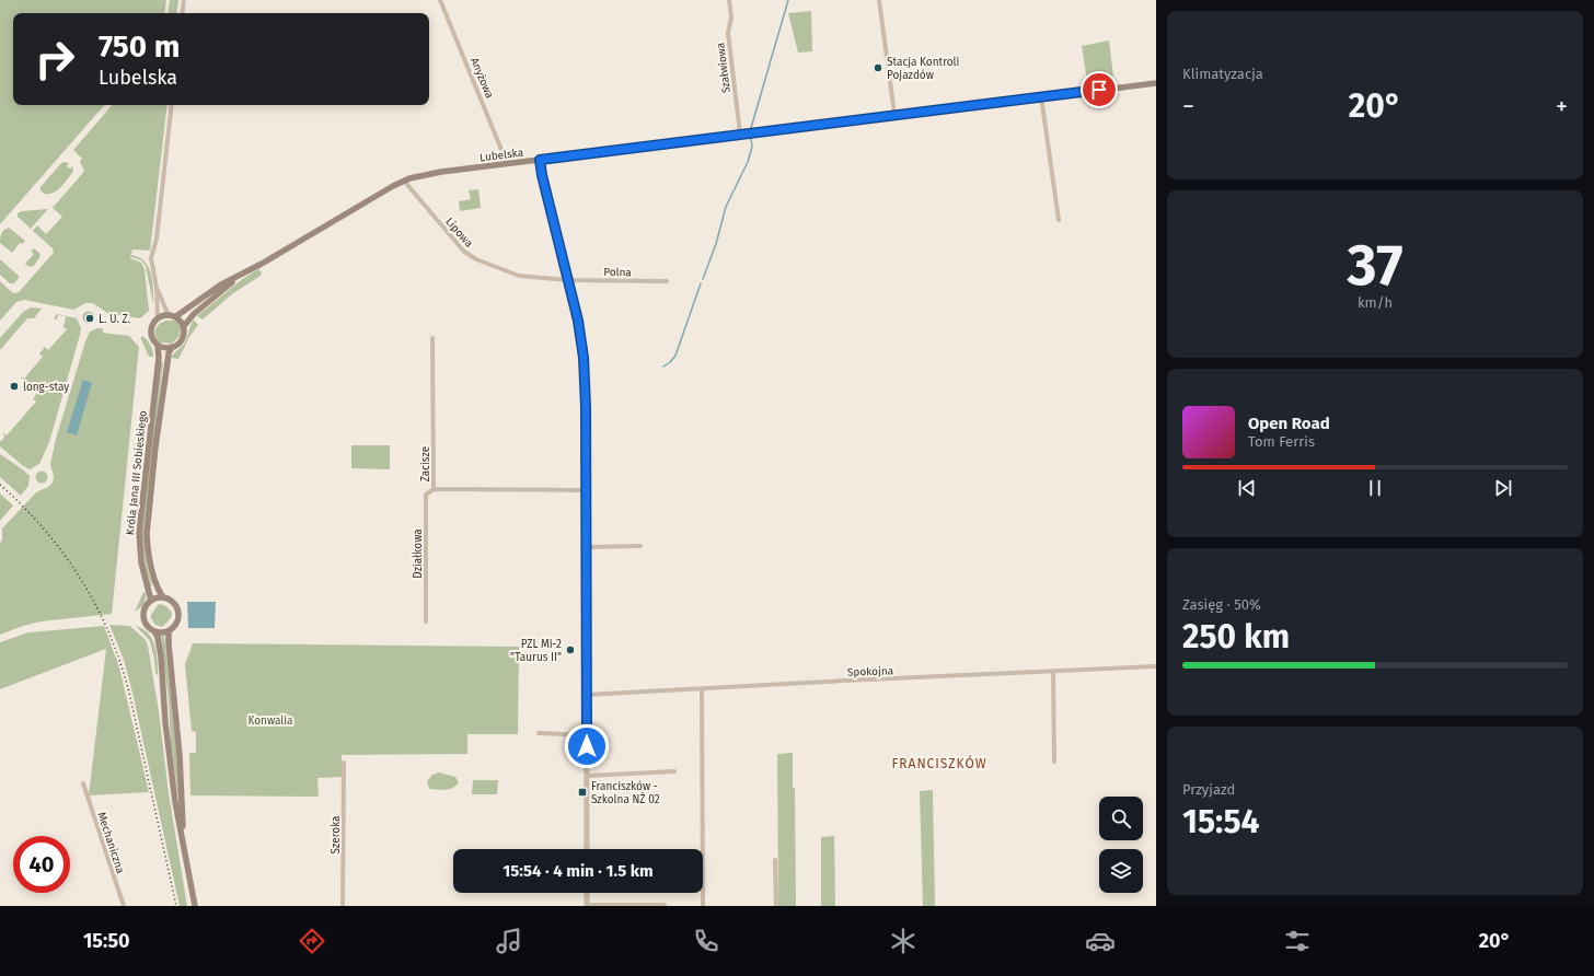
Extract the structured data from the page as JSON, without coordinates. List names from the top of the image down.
{
  "streets": {
    "main road": ["Lubelska", "Króla Jana III Sobieskiego"],
    "street": [
      "Szałwiowa",
      "Anyżowa",
      "Lipowa",
      "Polna",
      "Zacisze",
      "Działkowa",
      "Spokojna",
      "Szeroka",
      "Mechaniczna"
    ]
  },
  "crossings": [
    ["Szałwiowa", "Lubelska"],
    ["Anyżowa", "Lubelska"],
    ["Lubelska", "Lipowa"],
    ["Lubelska", "Króla Jana III Sobieskiego"],
    ["Lipowa", "Polna"],
    ["Zacisze", "Działkowa"]
  ],
  "districts": ["FRANCISZKÓW"],
  "parks": ["Konwalia"],
  "places": {
    "other": [
      "Stacja Kontroli Pojazdów",
      "L. U. Z.",
      "long-stay",
      "PZL Mi-2 \"Taurus II\""
    ],
    "transit": ["Franciszków - Szkolna NŻ 02"]
  },
  "page": {
    "tile": [
      "Klimatyzacja",
      ["37", "km/h"],
      ["Zasięg · 50%", "250 km"],
      ["Przyjazd", "15:54"]
    ],
    "turn": ["750 m", "Lubelska"],
    "heat": ["−", "20°", "+"],
    "song": ["Open Road", "Tom Ferris"],
    "limit": "40",
    "trip": "15:54 · 4 min · 1.5 km",
    "tabs": ["15:50", "20°"]
  }
}
